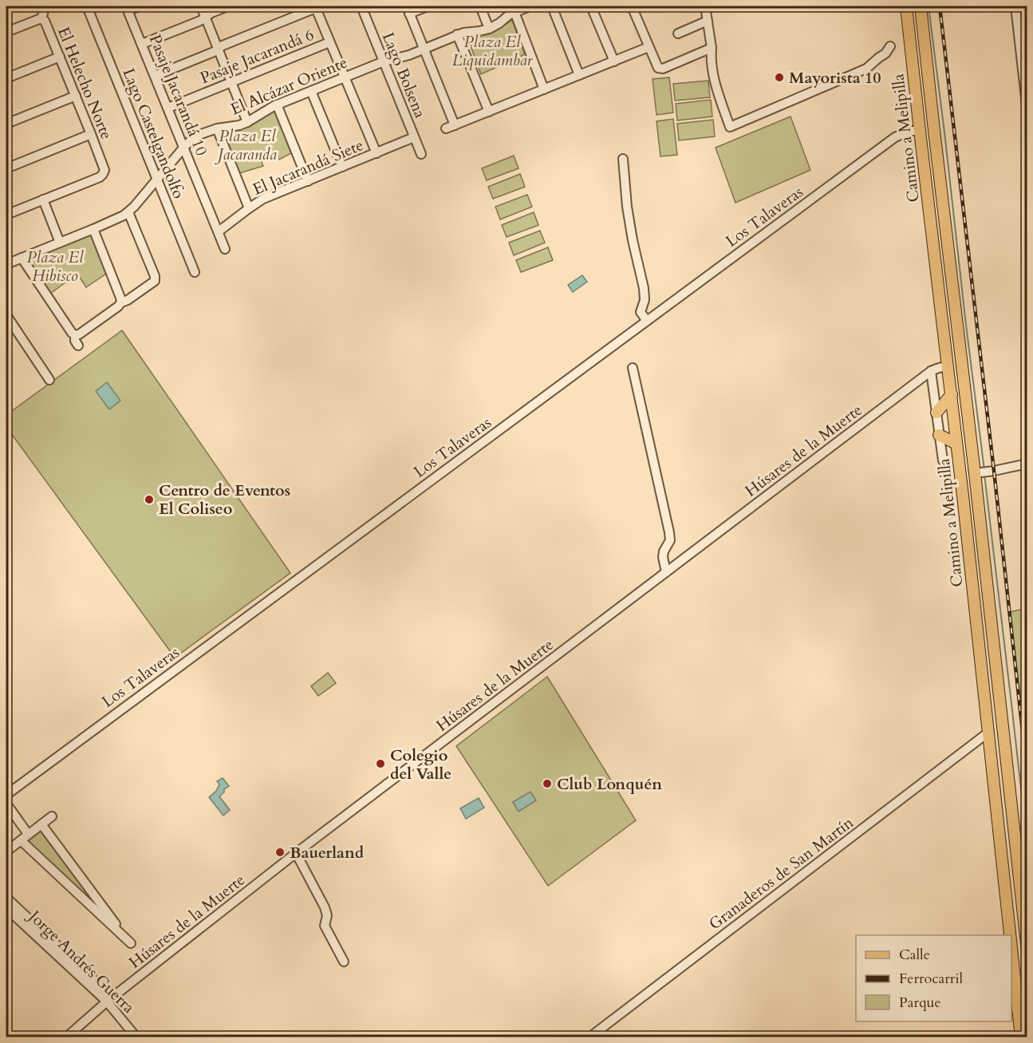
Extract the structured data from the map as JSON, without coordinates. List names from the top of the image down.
{
  "streets": {
    "main road": ["Camino a Melipilla"],
    "street": [
      "Pasaje Jacarandá 6",
      "Lago Bolsena",
      "El Helecho Norte",
      "El Alcázar Oriente",
      "Pasaje Jacarandá 10",
      "Lago Castelgandolfo",
      "El Jacarandá Siete",
      "Los Talaveras",
      "Húsares de la Muerte",
      "Granaderos de San Martín",
      "Jorge Andrés Guerra"
    ]
  },
  "crossings": [
    ["Pasaje Jacarandá 6", "Pasaje Jacarandá 10"],
    ["Lago Bolsena", "El Alcázar Oriente"],
    ["Lago Bolsena", "El Jacarandá Siete"],
    ["El Alcázar Oriente", "Pasaje Jacarandá 10"],
    ["El Alcázar Oriente", "Lago Castelgandolfo"],
    ["Pasaje Jacarandá 10", "El Jacarandá Siete"],
    ["Camino a Melipilla", "Los Talaveras"],
    ["Camino a Melipilla", "Húsares de la Muerte"],
    ["Camino a Melipilla", "Granaderos de San Martín"],
    ["Húsares de la Muerte", "Jorge Andrés Guerra"]
  ],
  "parks": ["Plaza El Liquidambar", "Plaza El Jacaranda", "Plaza El Hibisco"],
  "places": [
    "Mayorista 10",
    "Centro de Eventos El Coliseo",
    "Colegio del Valle",
    "Club Lonquén",
    "Bauerland"
  ],
  "legend": ["Calle", "Ferrocarril", "Parque"]
}
